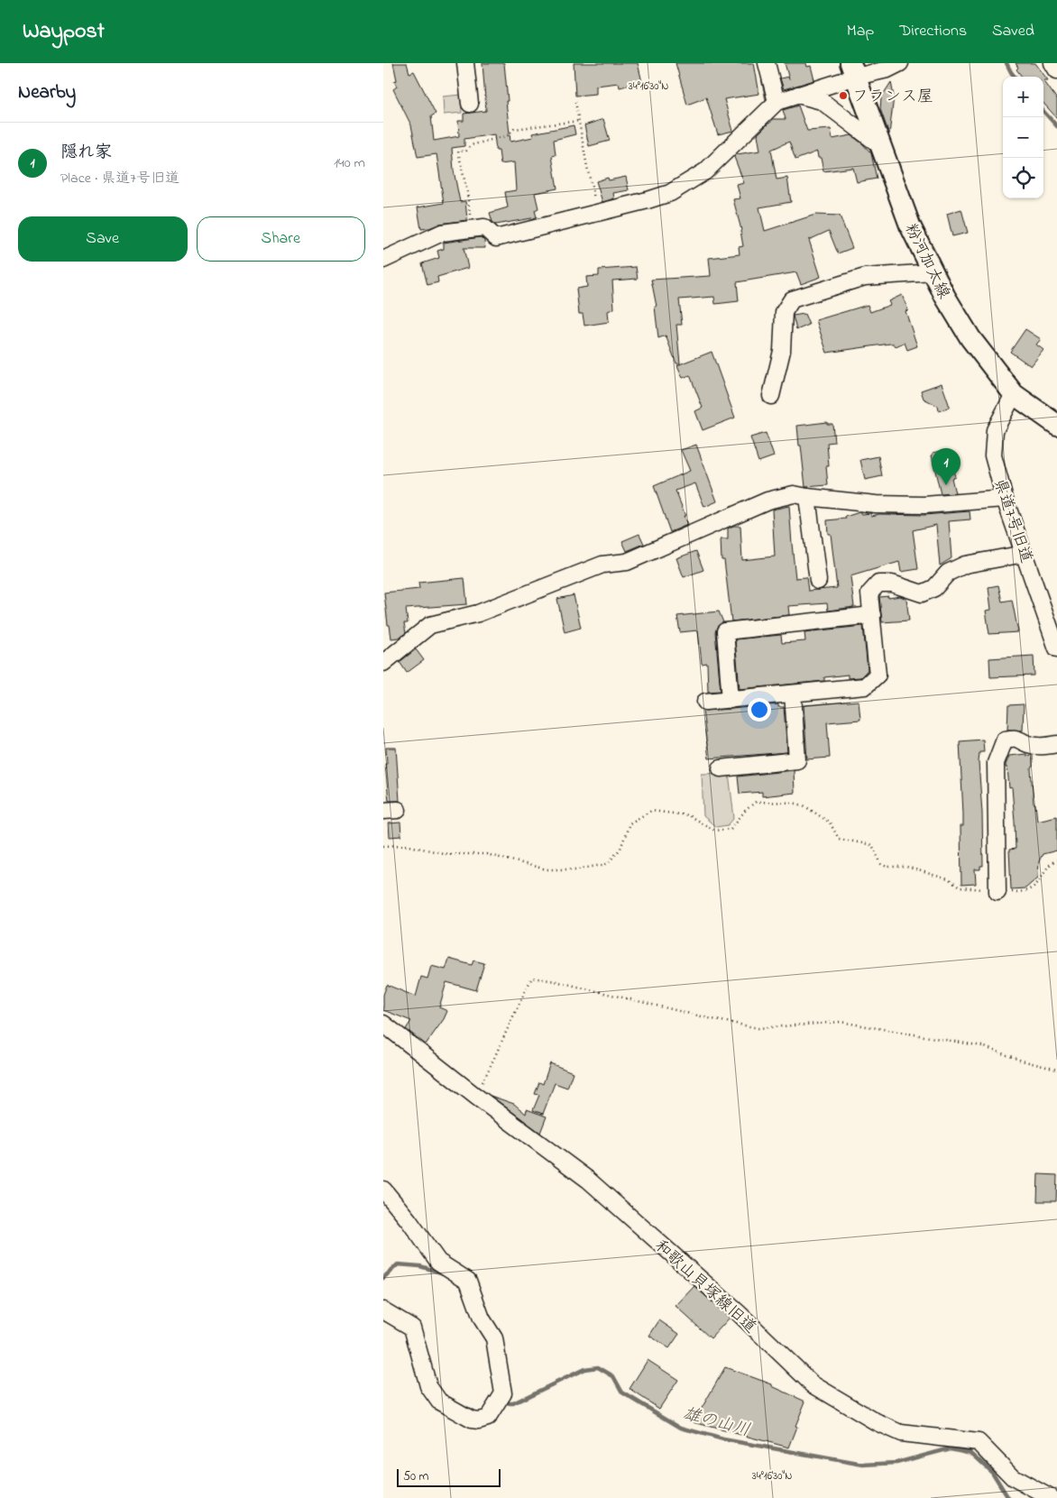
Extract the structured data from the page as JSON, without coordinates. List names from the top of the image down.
{
  "streets": {
    "main road": ["粉河加太線"],
    "street": ["県道7号旧道", "和歌山貝塚線旧道"]
  },
  "crossings": [
    ["粉河加太線", "県道7号旧道"]
  ],
  "water": ["雄の山川"],
  "places": ["フランス屋"],
  "scale_bar": "50 m",
  "page": {
    "header": "Waypost",
    "nav": ["Map", "Directions", "Saved"],
    "heading": "Nearby",
    "map_buttons": ["+", "−"],
    "list": [
      {
        "mark": "1",
        "name": "隠れ家",
        "note": "Place · 県道7号旧道",
        "value": "140 m"
      }
    ],
    "buttons": ["Save", "Share"],
    "pins": "1",
    "scale": "50 m"
  },
  "coordinates": ["34°16'30\"N"]
}
